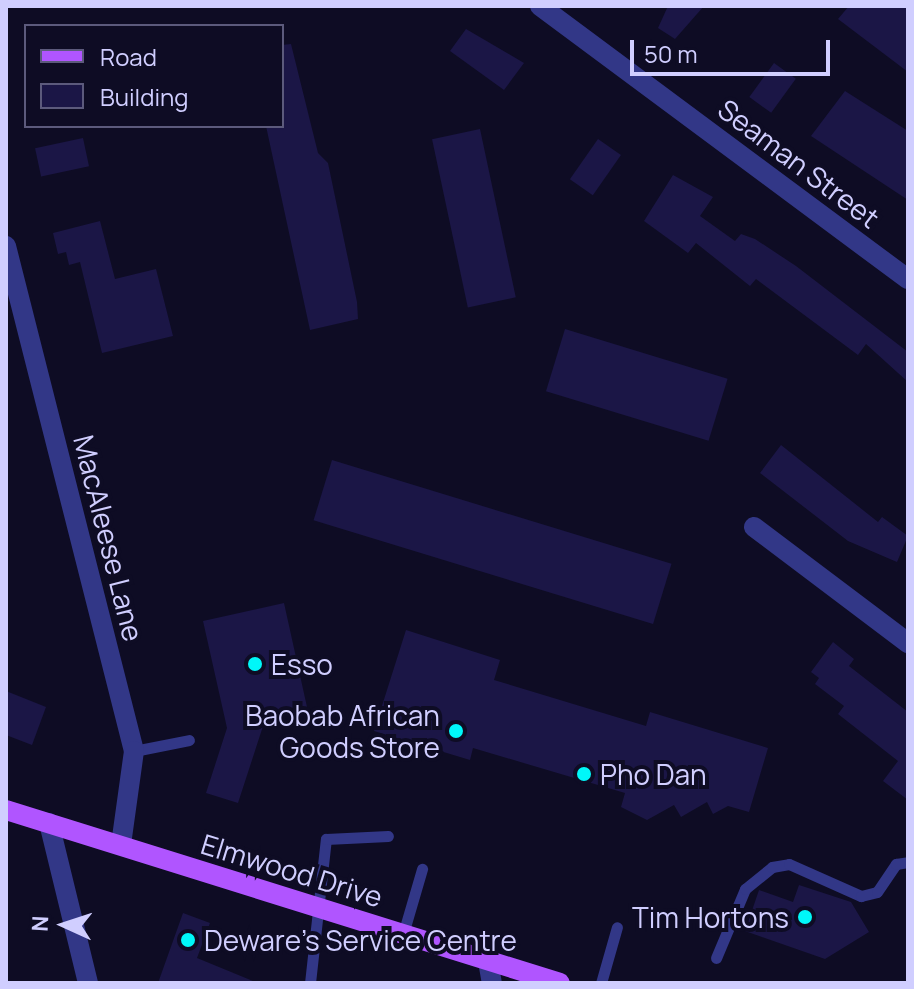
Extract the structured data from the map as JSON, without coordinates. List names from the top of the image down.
{
  "streets": {
    "main road": ["Elmwood Drive"],
    "street": ["Seaman Street", "MacAleese Lane"]
  },
  "crossings": [
    ["MacAleese Lane", "Elmwood Drive"]
  ],
  "places": [
    "Esso",
    "Baobab African Goods Store",
    "Pho Dan",
    "Tim Hortons",
    "Deware's Service Centre"
  ],
  "legend": ["Road", "Building"],
  "scale_bar": "50 m",
  "north": "left"
}
